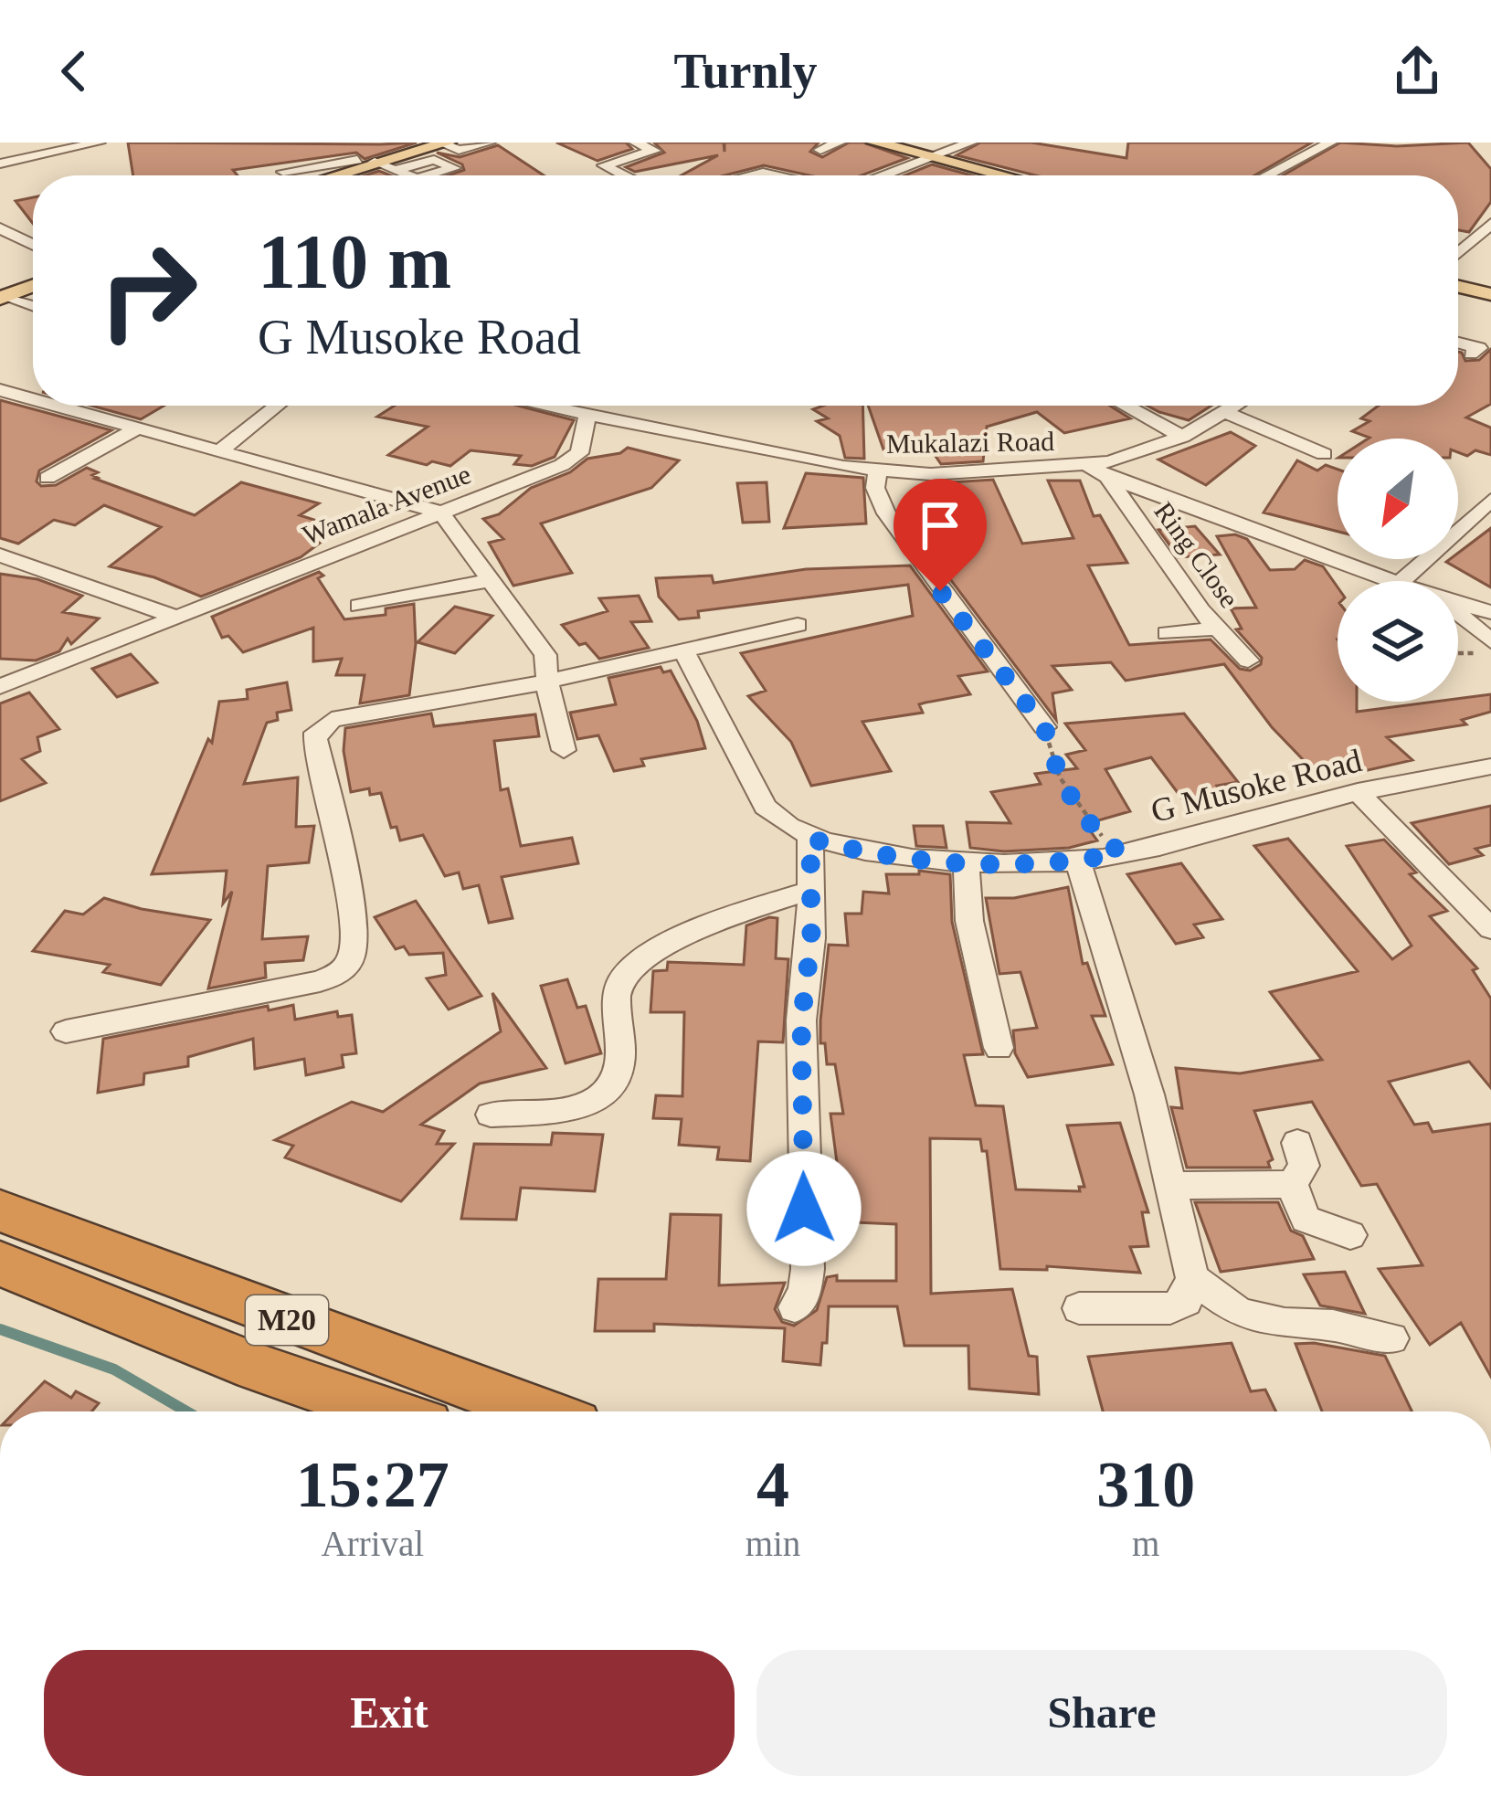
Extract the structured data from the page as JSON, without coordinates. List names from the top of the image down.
{
  "streets": {
    "highway": ["M20"],
    "street": [
      "Mukalazi Road",
      "Wamala Avenue",
      "Ring Close",
      "G Musoke Road"
    ]
  },
  "crossings": [
    ["Mukalazi Road", "Wamala Avenue"],
    ["Mukalazi Road", "Ring Close"]
  ],
  "north": "bottom left",
  "page": {
    "header": "Turnly",
    "turn": ["110 m", "G Musoke Road"],
    "eta": [
      "15:27",
      "Arrival",
      "4",
      "min",
      "310",
      "m"
    ],
    "buttons": ["Exit", "Share"]
  }
}
